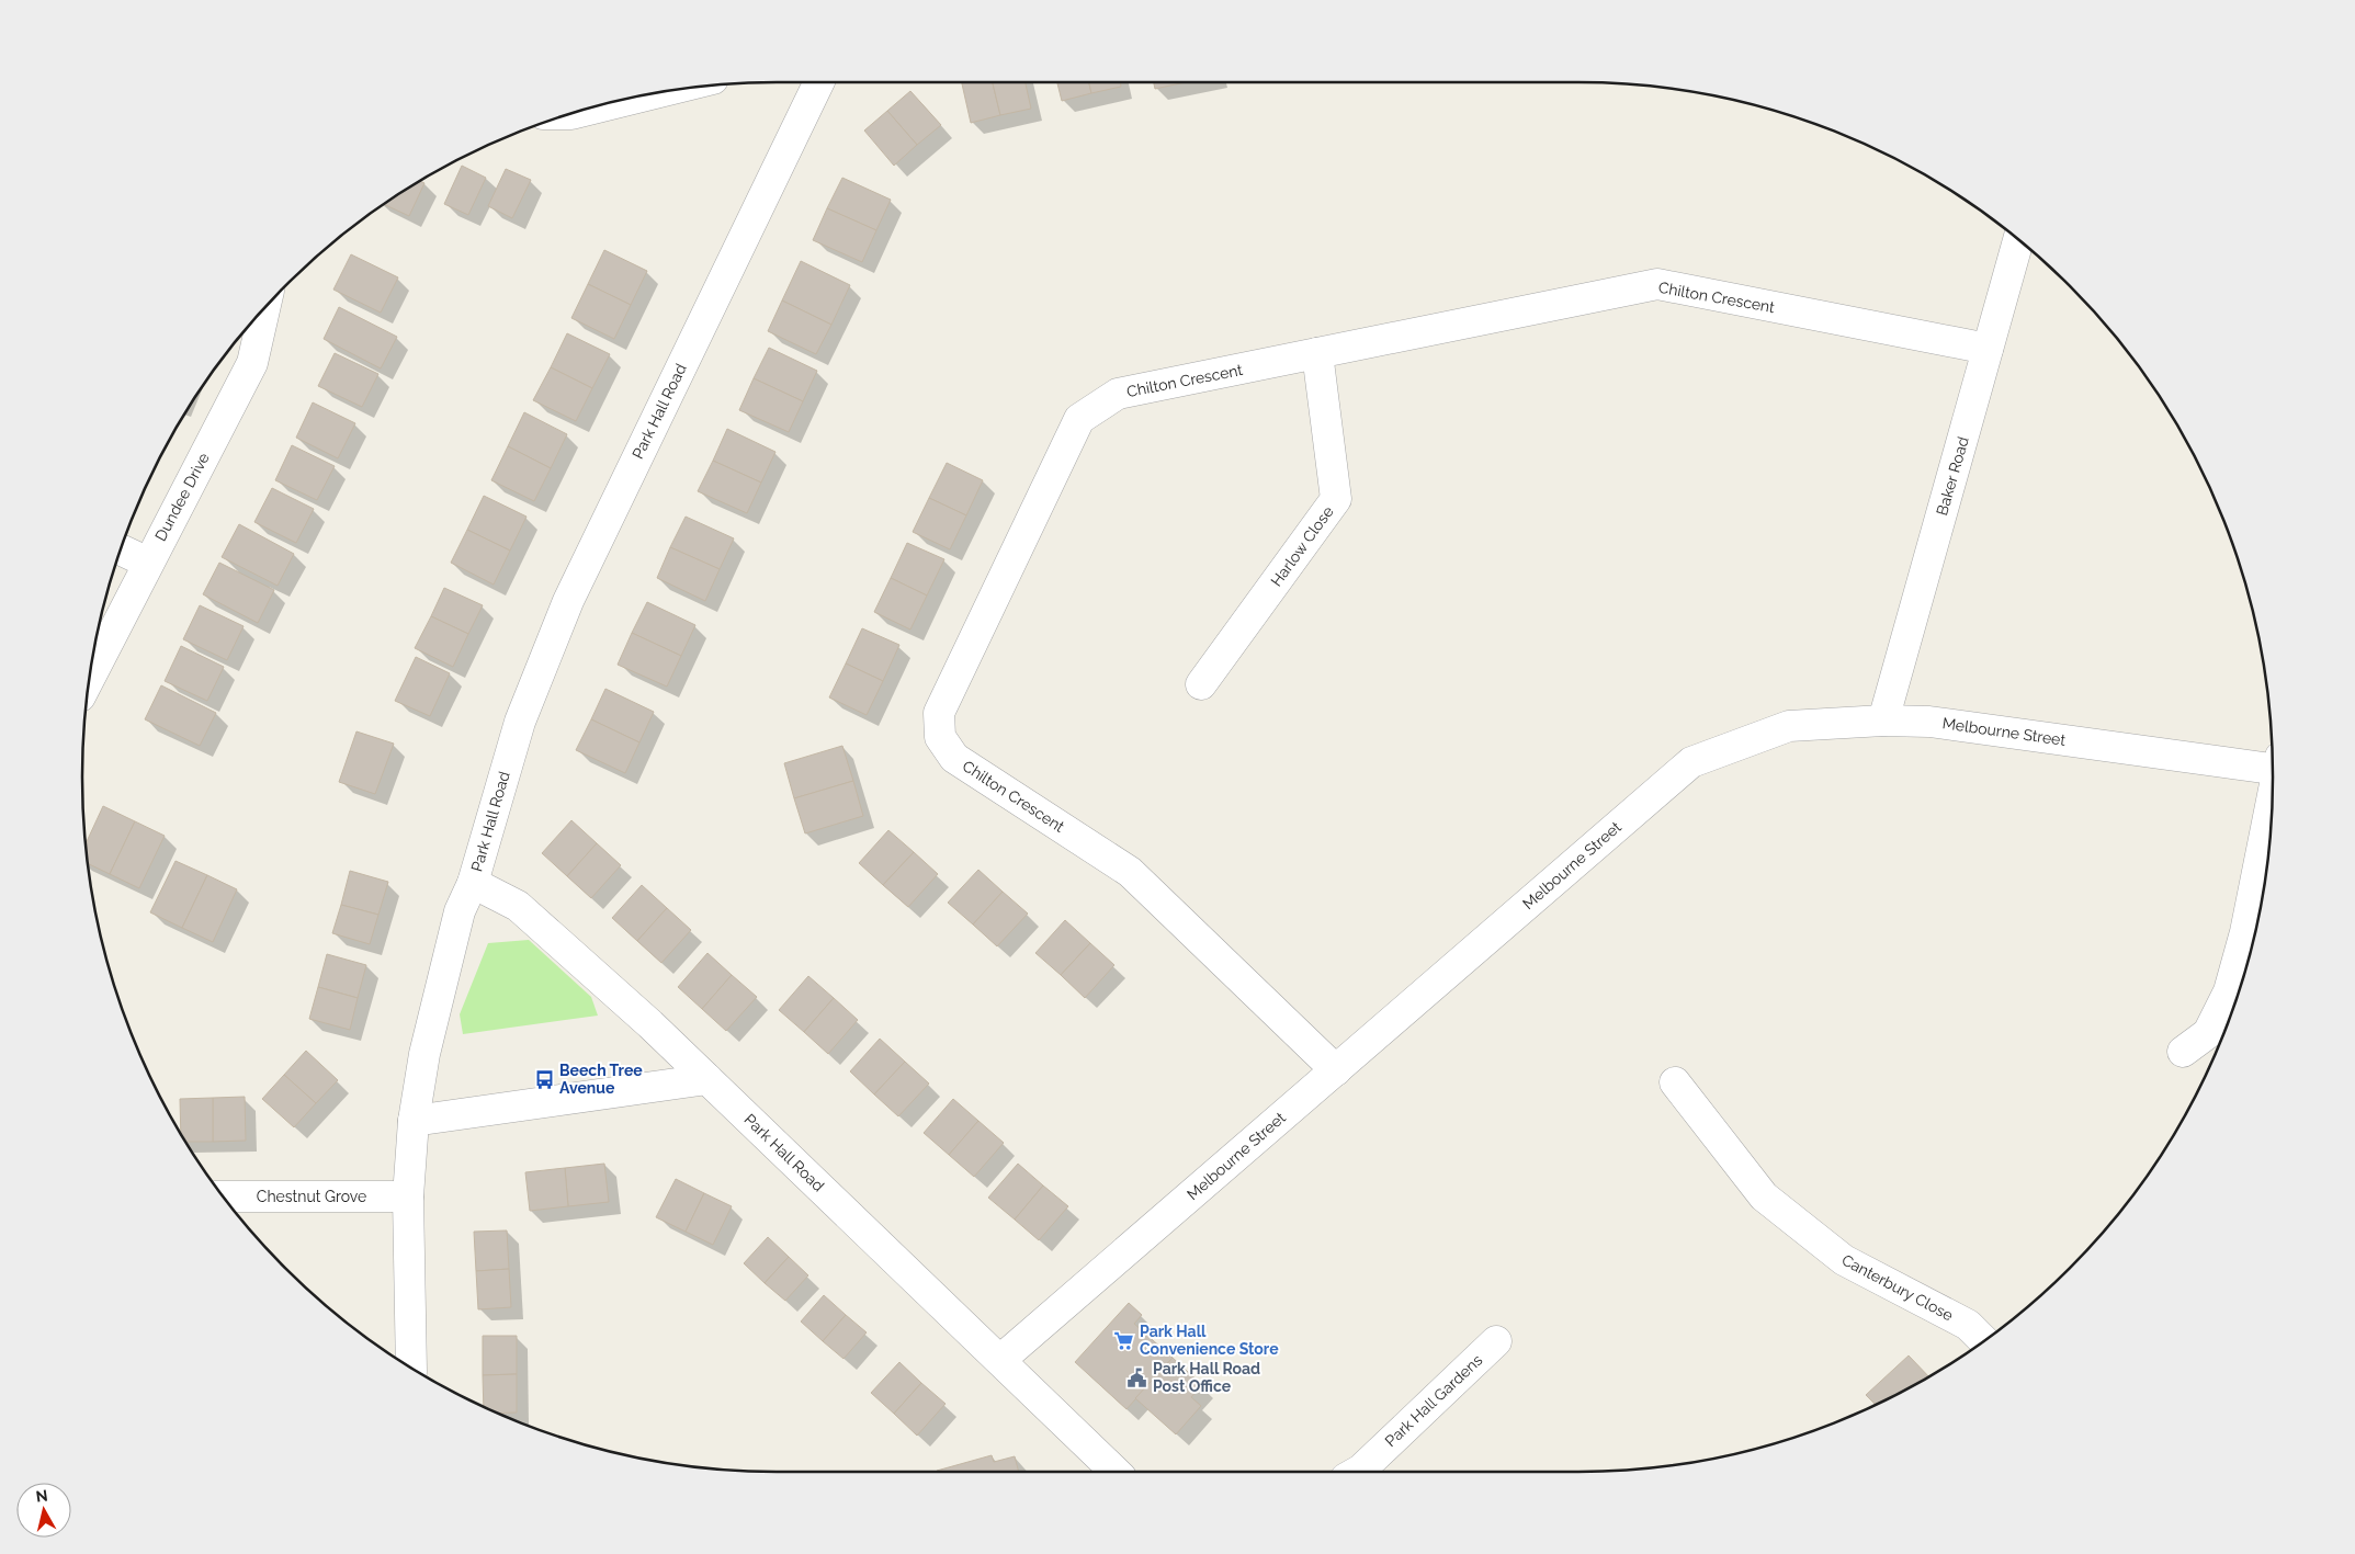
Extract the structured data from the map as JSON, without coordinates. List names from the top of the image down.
{
  "streets": {
    "street": [
      "Chilton Crescent",
      "Park Hall Road",
      "Baker Road",
      "Dundee Drive",
      "Harlow Close",
      "Melbourne Street",
      "Chestnut Grove",
      "Canterbury Close",
      "Park Hall Gardens"
    ]
  },
  "crossings": [
    ["Chilton Crescent", "Baker Road"],
    ["Chilton Crescent", "Harlow Close"],
    ["Chilton Crescent", "Melbourne Street"],
    ["Park Hall Road", "Melbourne Street"],
    ["Baker Road", "Melbourne Street"]
  ],
  "places": {
    "bus stop": ["Beech Tree Avenue"],
    "supermarket": ["Park Hall Convenience Store"],
    "public building": ["Park Hall Road Post Office"]
  },
  "north": "top"
}
